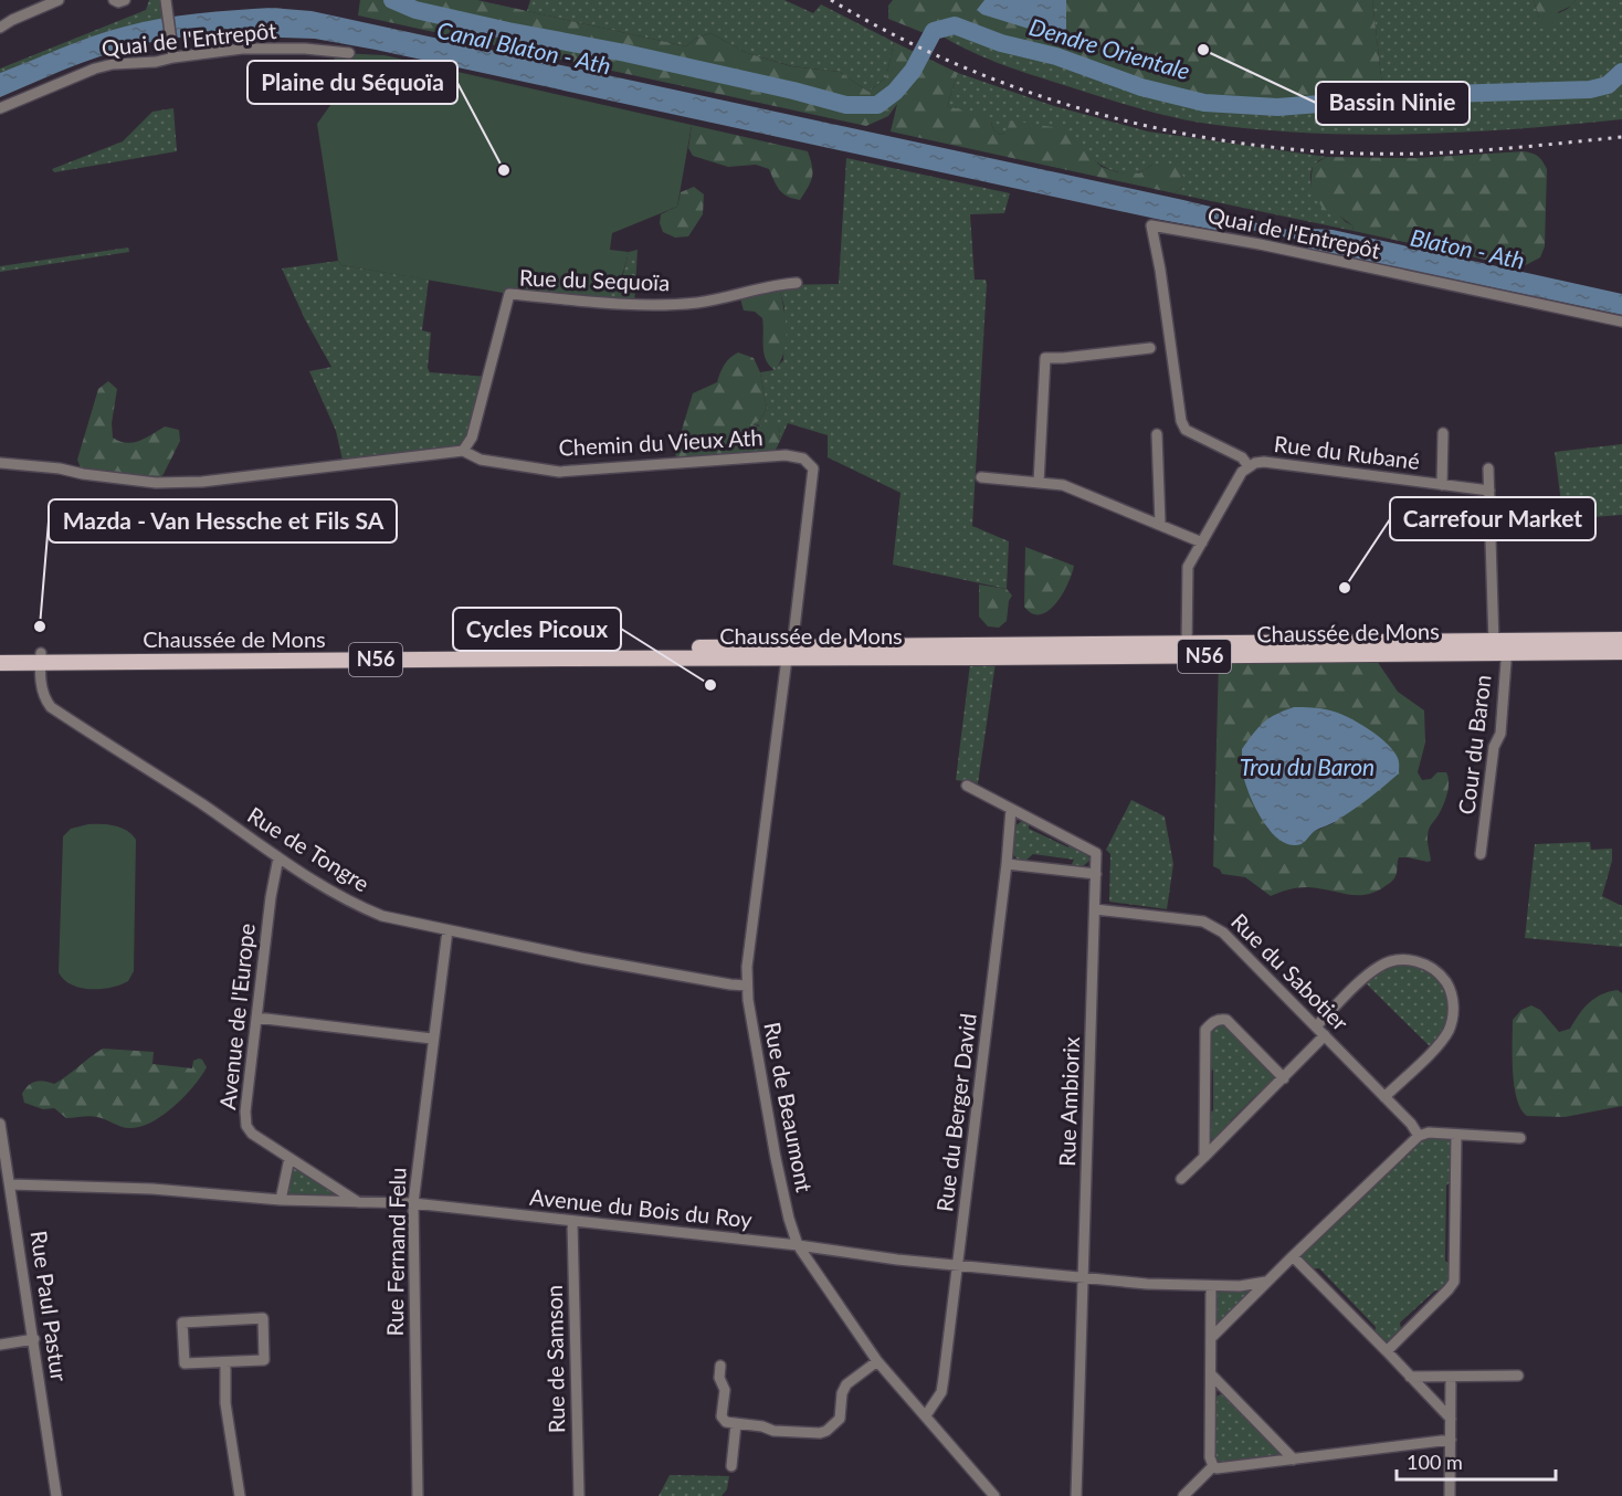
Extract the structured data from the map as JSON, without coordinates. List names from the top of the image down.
{
  "streets": {
    "main road": ["Chaussée de Mons", "N56"],
    "street": [
      "Quai de l'Entrepôt",
      "Rue du Sequoïa",
      "Chemin du Vieux Ath",
      "Rue du Rubané",
      "Cour du Baron",
      "Rue de Tongre",
      "Rue du Sabotier",
      "Avenue de l'Europe",
      "Rue Ambiorix",
      "Rue de Beaumont",
      "Rue du Berger David",
      "Avenue du Bois du Roy",
      "Rue Fernand Felu",
      "Rue Paul Pastur",
      "Rue de Samson"
    ]
  },
  "crossings": [
    ["Quai de l'Entrepôt", "Rue du Rubané"],
    ["Rue du Sequoïa", "Chemin du Vieux Ath"],
    ["Chemin du Vieux Ath", "Chaussée de Mons"],
    ["Chemin du Vieux Ath", "Rue de Beaumont"],
    ["Rue du Rubané", "Chaussée de Mons"],
    ["Chaussée de Mons", "Cour du Baron"],
    ["Chaussée de Mons", "Rue de Tongre"],
    ["Chaussée de Mons", "Rue de Beaumont"],
    ["Rue de Tongre", "Avenue de l'Europe"],
    ["Rue de Tongre", "Rue de Beaumont"],
    ["Rue de Tongre", "Rue Fernand Felu"],
    ["Rue du Sabotier", "Rue Ambiorix"],
    ["Avenue de l'Europe", "Avenue du Bois du Roy"],
    ["Rue Ambiorix", "Rue du Berger David"],
    ["Rue Ambiorix", "Avenue du Bois du Roy"],
    ["Rue de Beaumont", "Rue du Berger David"],
    ["Rue de Beaumont", "Avenue du Bois du Roy"],
    ["Rue du Berger David", "Avenue du Bois du Roy"],
    ["Avenue du Bois du Roy", "Rue Fernand Felu"],
    ["Avenue du Bois du Roy", "Rue Paul Pastur"],
    ["Avenue du Bois du Roy", "Rue de Samson"]
  ],
  "water": [
    "Canal Blaton - Ath",
    "Dendre Orientale",
    "Blaton - Ath",
    "Trou du Baron"
  ],
  "places": [
    "Bassin Ninie",
    "Plaine du Séquoïa",
    "Carrefour Market",
    "Mazda - Van Hessche et Fils SA",
    "Cycles Picoux"
  ],
  "scale_bar": "100 m"
}
